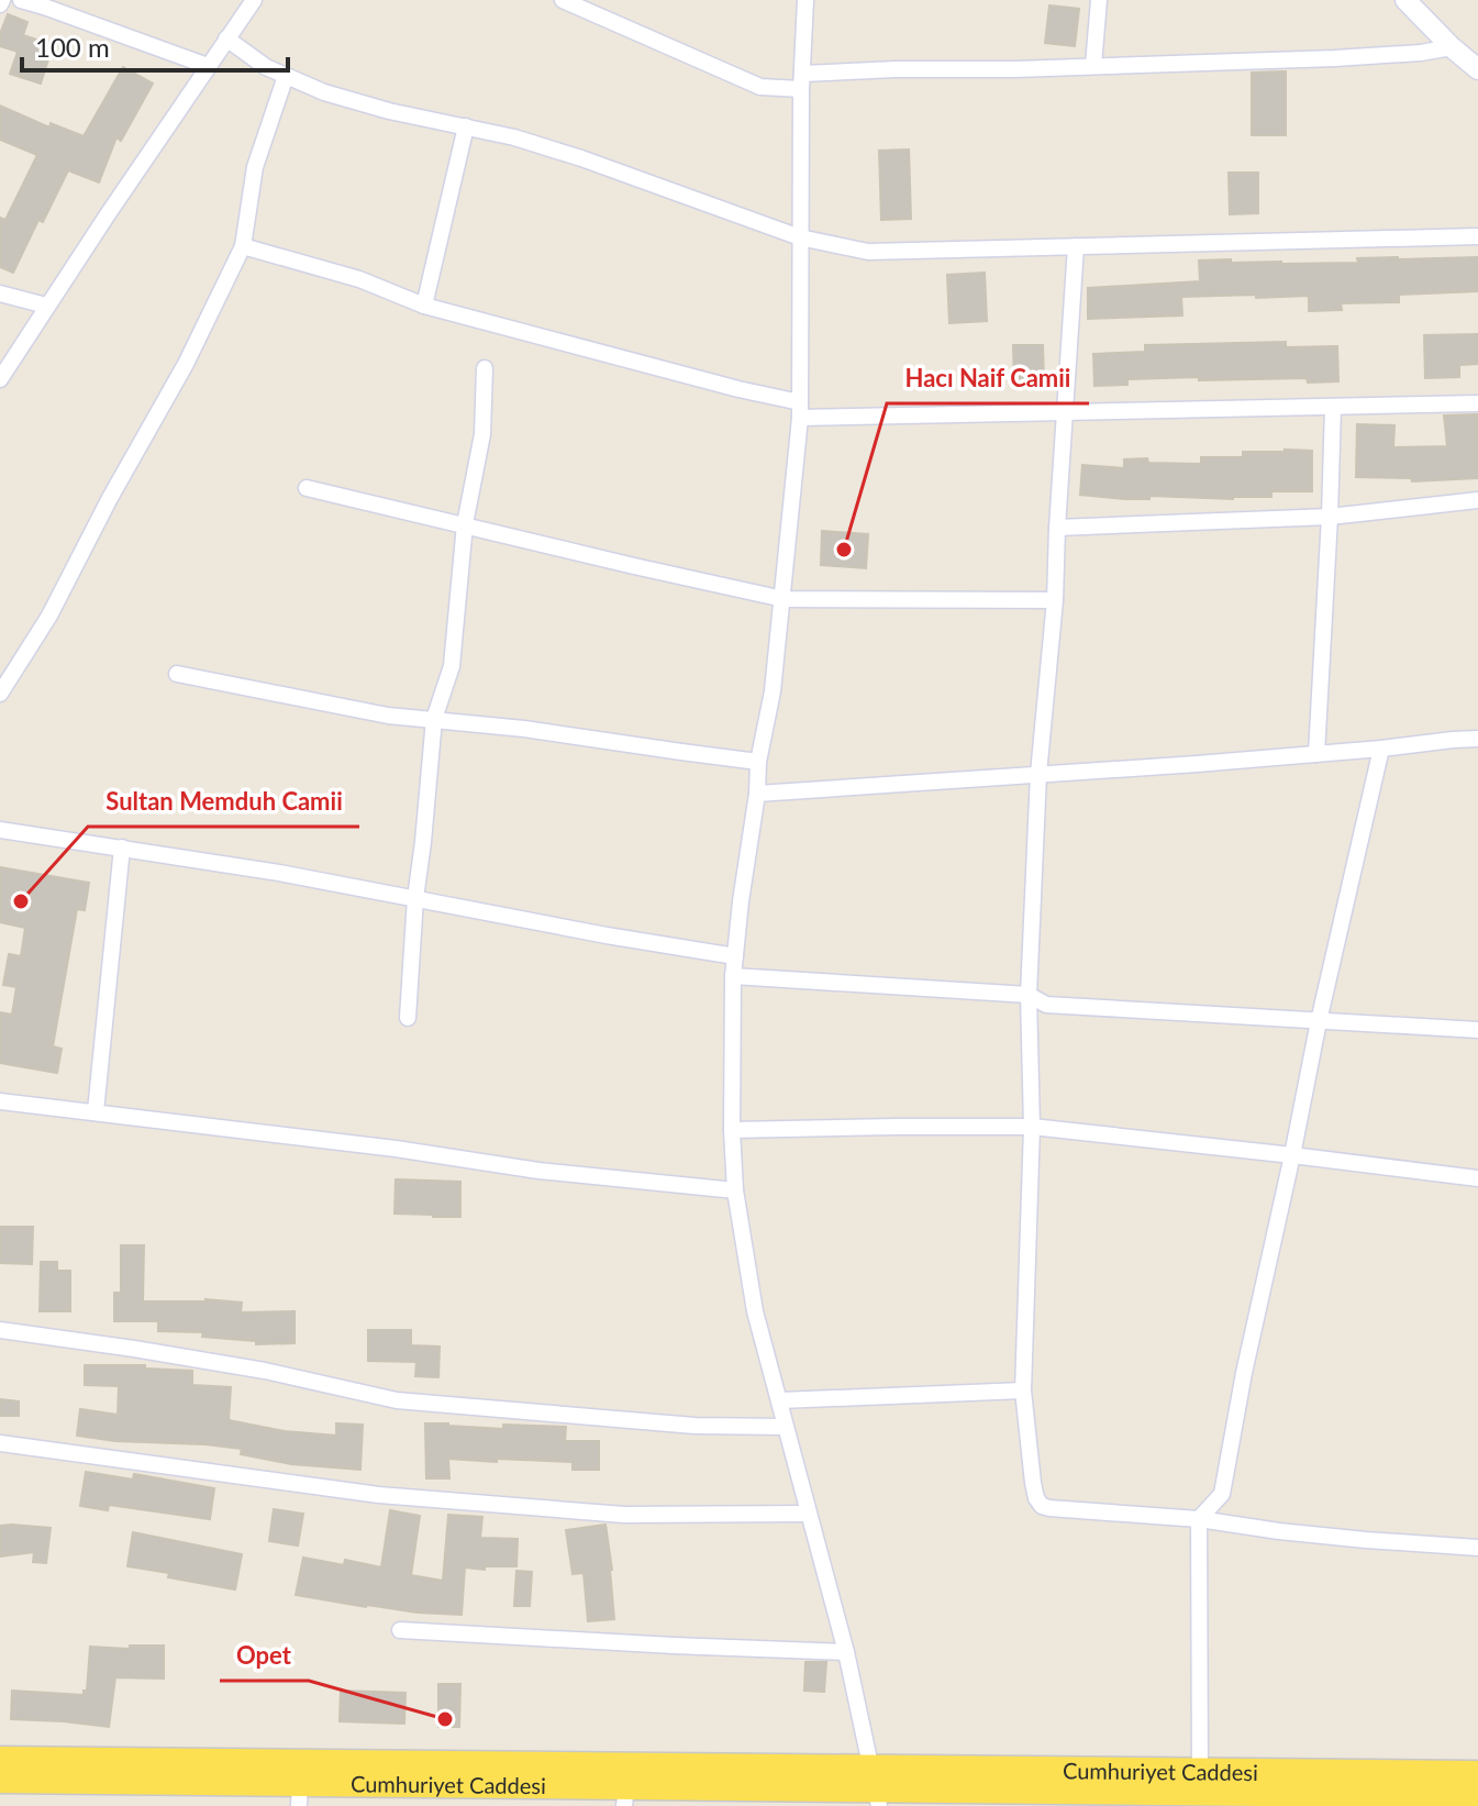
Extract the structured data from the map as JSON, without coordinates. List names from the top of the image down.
{
  "streets": {
    "main road": ["Cumhuriyet Caddesi"]
  },
  "places": ["Hacı Naif Camii", "Sultan Memduh Camii", "Opet"],
  "scale_bar": "100 m"
}
